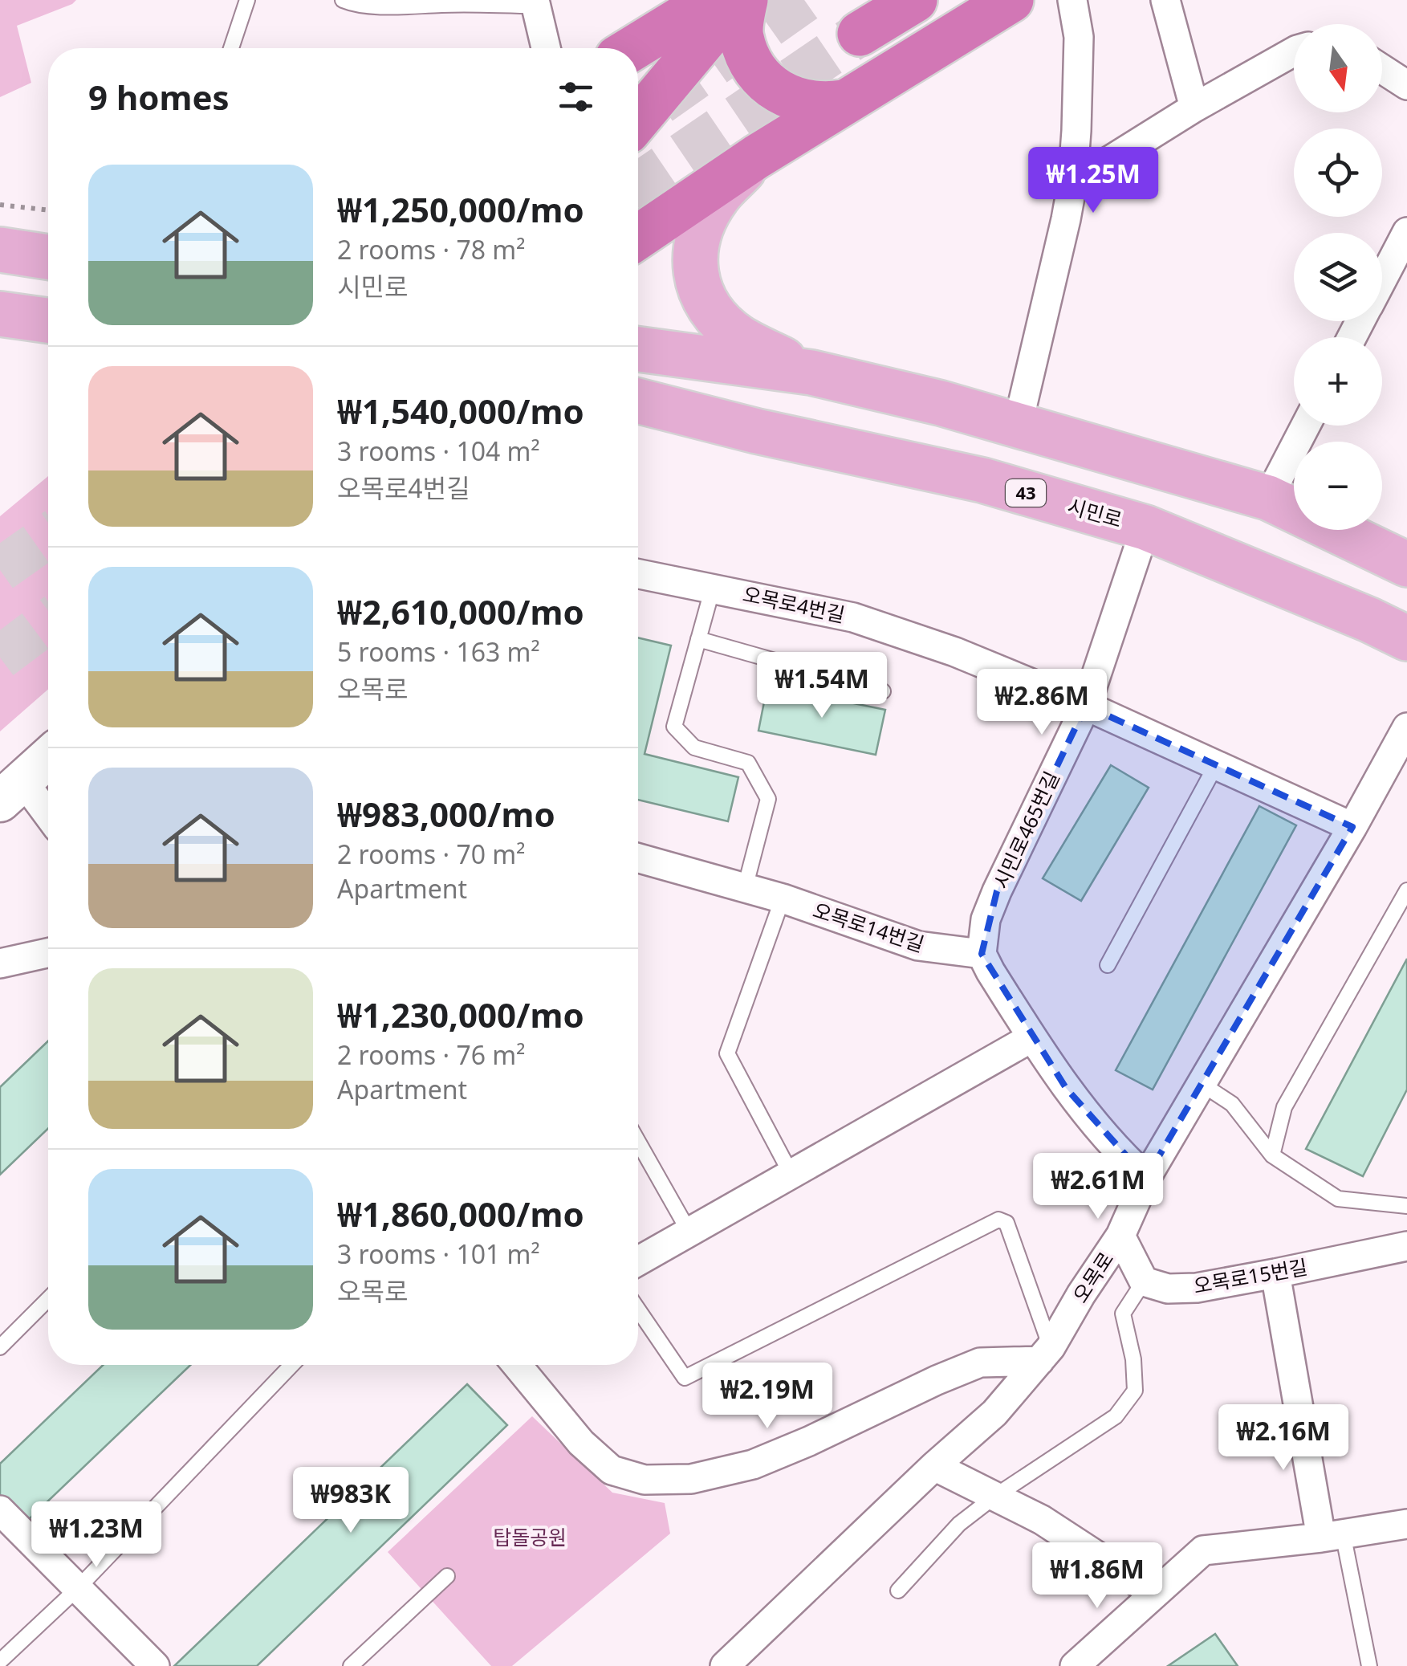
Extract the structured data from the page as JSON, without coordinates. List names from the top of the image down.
{
  "streets": {
    "main road": ["43", "시민로"],
    "street": [
      "오목로4번길",
      "시민로465번길",
      "오목로14번길",
      "오목로15번길",
      "오목로"
    ]
  },
  "crossings": [
    ["시민로", "시민로465번길"],
    ["오목로4번길", "시민로465번길"],
    ["오목로4번길", "오목로"],
    ["시민로465번길", "오목로14번길"]
  ],
  "parks": ["탑돌공원"],
  "north": "bottom",
  "page": {
    "map_buttons": ["+", "−"],
    "heading": "9 homes",
    "list": [
      {
        "name": "₩1,250,000/mo",
        "note": "2 rooms · 78 m² · 시민로"
      },
      {
        "name": "₩1,540,000/mo",
        "note": "3 rooms · 104 m² · 오목로4번길"
      },
      {
        "name": "₩2,610,000/mo",
        "note": "5 rooms · 163 m² · 오목로"
      },
      {
        "name": "₩983,000/mo",
        "note": "2 rooms · 70 m² · Apartment"
      },
      {
        "name": "₩1,230,000/mo",
        "note": "2 rooms · 76 m² · Apartment"
      },
      {
        "name": "₩1,860,000/mo",
        "note": "3 rooms · 101 m² · 오목로"
      }
    ],
    "price": [
      "₩1.25M",
      "₩1.54M",
      "₩2.86M",
      "₩2.61M",
      "₩2.19M",
      "₩2.16M",
      "₩983K",
      "₩1.23M",
      "₩1.86M"
    ]
  }
}
